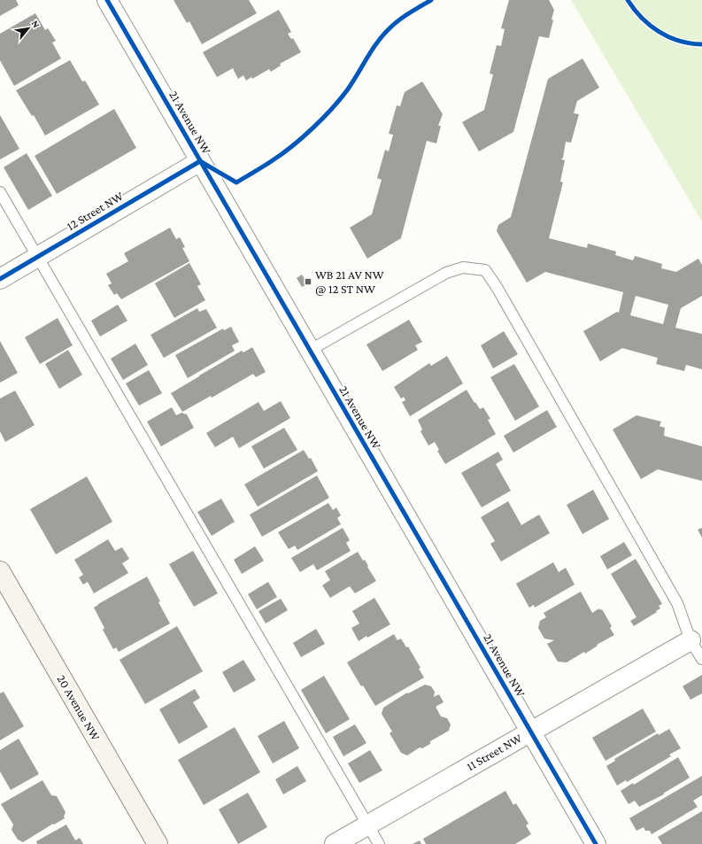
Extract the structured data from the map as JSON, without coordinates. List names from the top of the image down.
{
  "streets": {
    "street": [
      "21 Avenue NW",
      "12 Street NW",
      "20 Avenue NW",
      "11 Street NW"
    ]
  },
  "crossings": [
    ["21 Avenue NW", "12 Street NW"],
    ["21 Avenue NW", "11 Street NW"]
  ],
  "places": {
    "transit": ["WB 21 AV NW @ 12 ST NW"]
  },
  "north": "top right"
}
